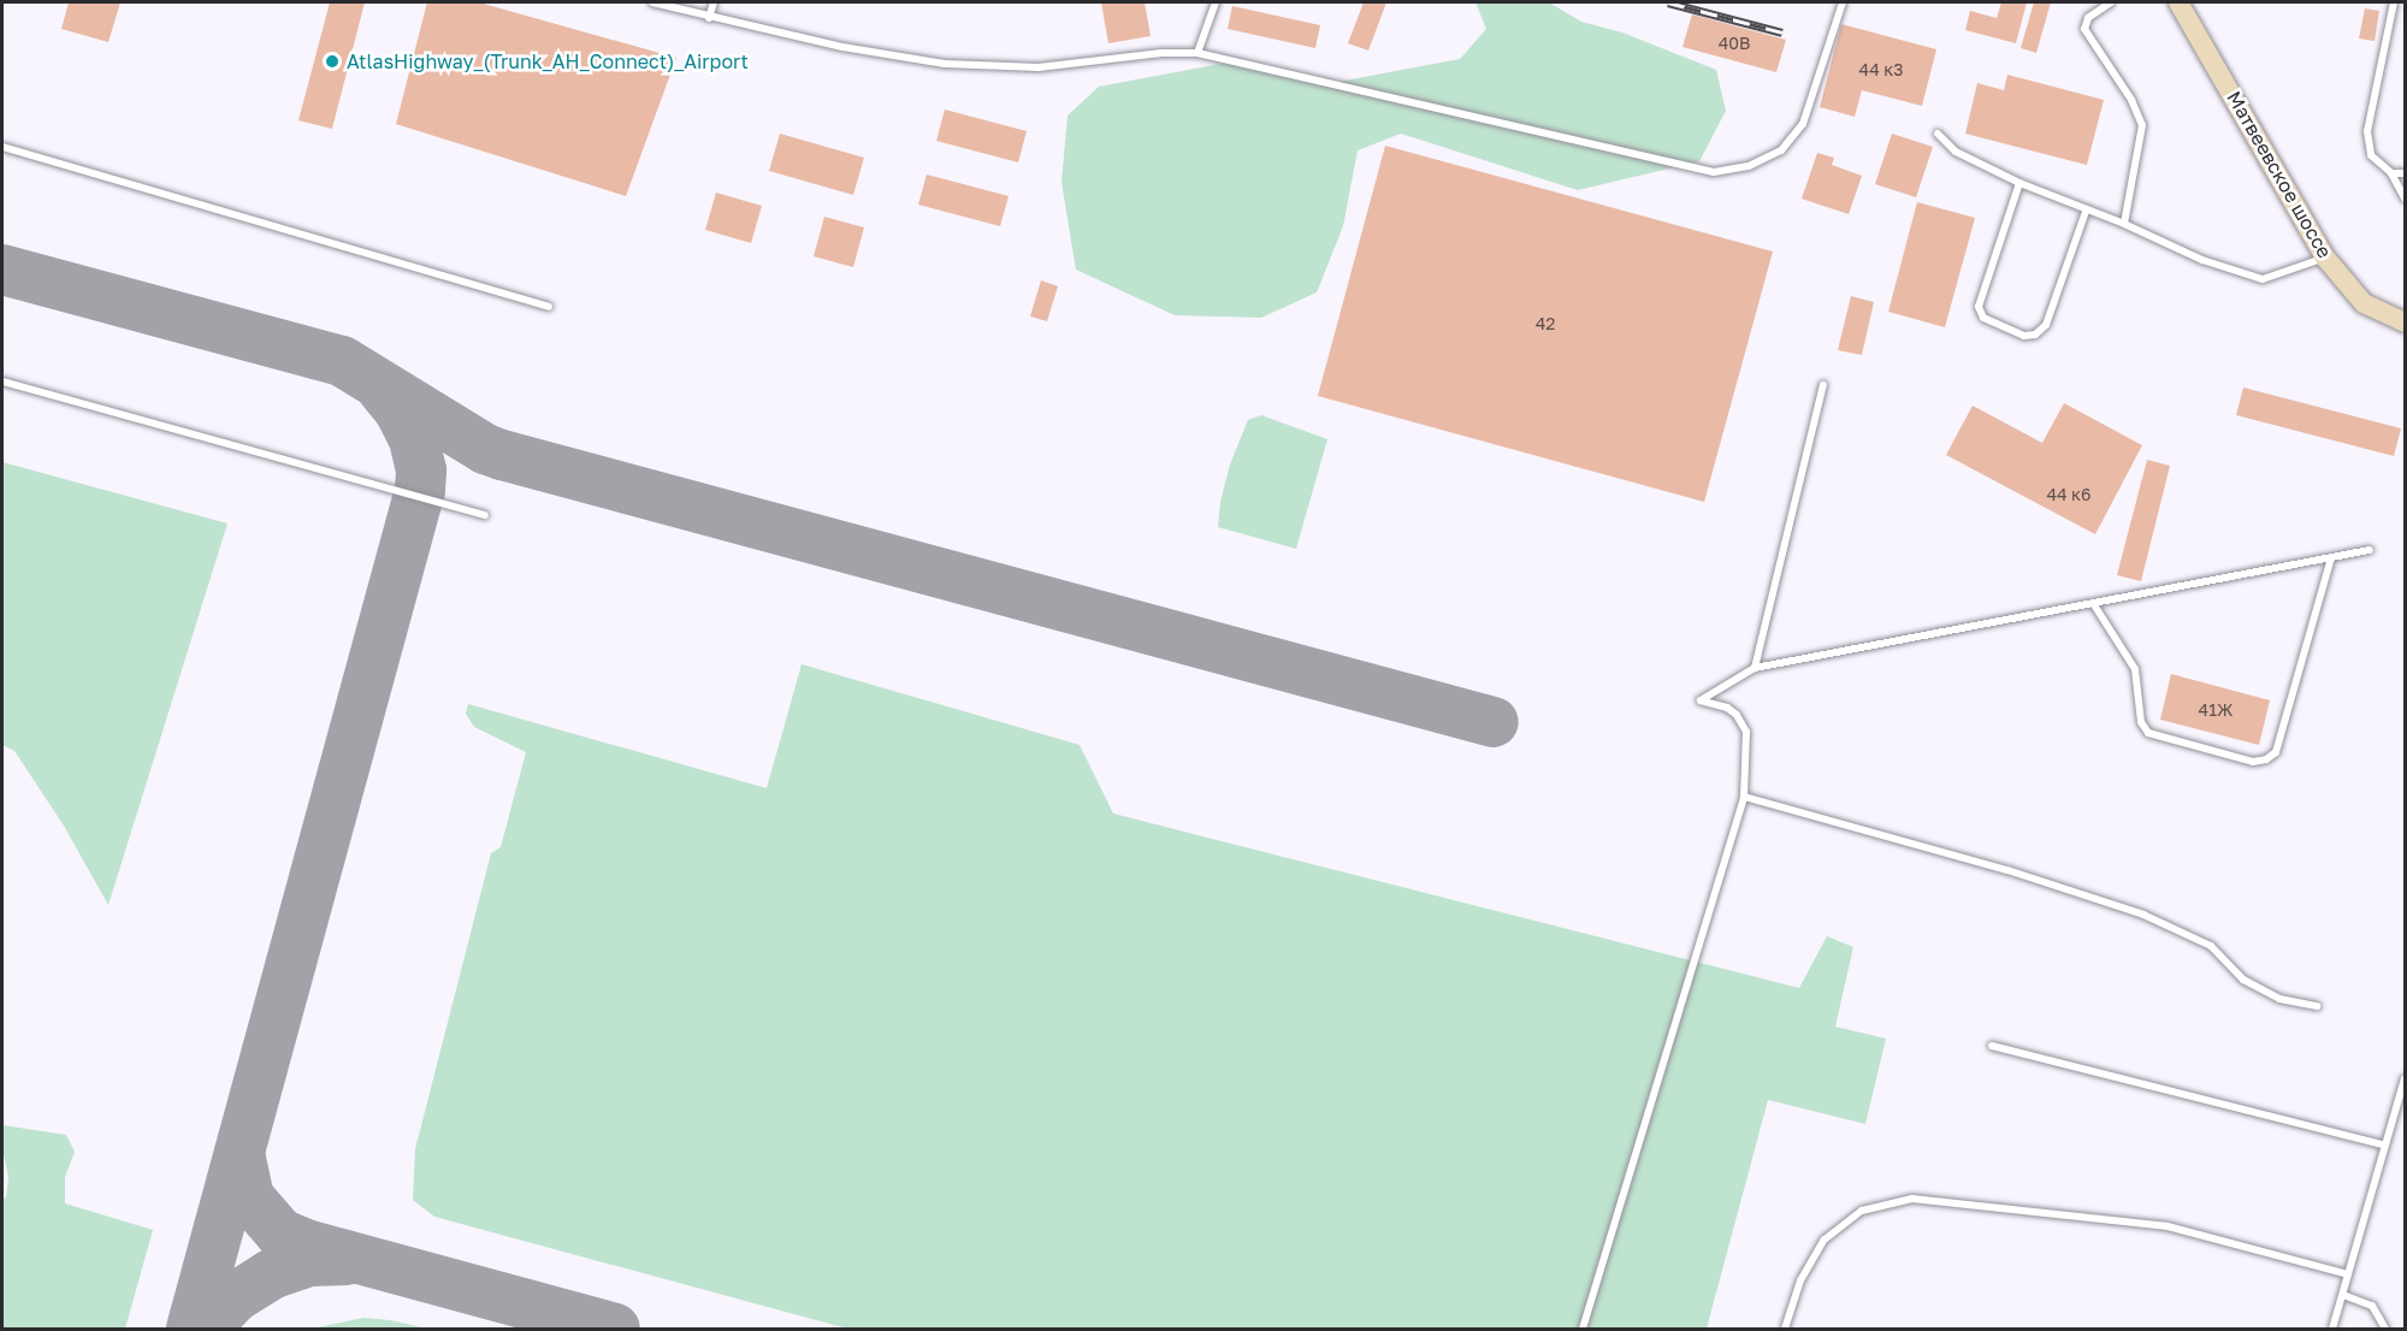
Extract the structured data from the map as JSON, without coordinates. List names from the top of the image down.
{
  "streets": {
    "main road": ["Матвеевское шоссе"]
  },
  "places": ["AtlasHighway_(Trunk_AH_Connect)_Airport"],
  "house_numbers": [
    "40В",
    "44 к3",
    "42",
    "44 к6",
    "41Ж"
  ]
}
